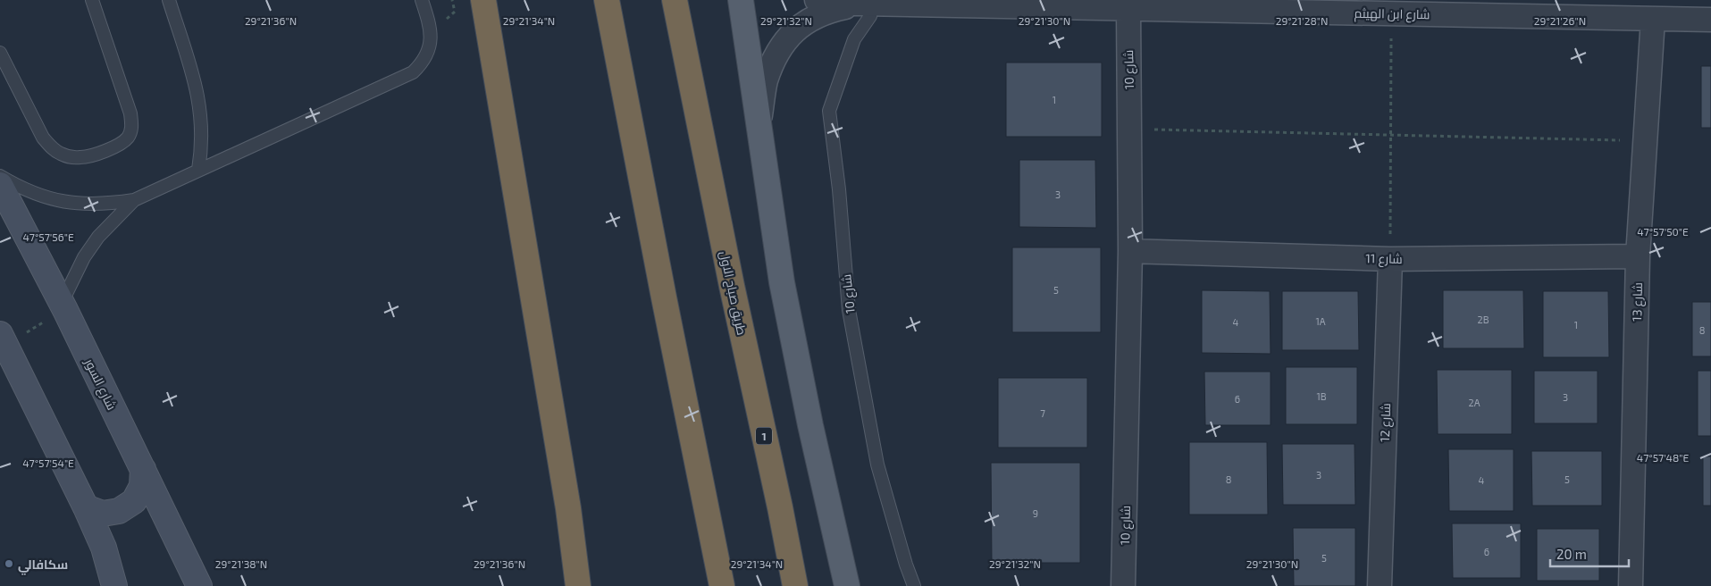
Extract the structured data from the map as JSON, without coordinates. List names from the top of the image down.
{
  "streets": {
    "highway": ["طريق صباح الاول", "1"],
    "main road": ["شارع السور"],
    "street": [
      "شارع ابن الهيثم",
      "شارع 10",
      "شارع 11",
      "شارع 13",
      "شارع 12"
    ]
  },
  "crossings": [
    ["شارع ابن الهيثم", "شارع 10"],
    ["شارع ابن الهيثم", "شارع 13"],
    ["شارع 10", "شارع 11"],
    ["شارع 11", "شارع 13"],
    ["شارع 11", "شارع 12"]
  ],
  "places": ["سكافالي"],
  "house_numbers": [
    "1",
    "3",
    "5",
    "2B",
    "1A",
    "4",
    "1",
    "8",
    "1B",
    "3",
    "6",
    "2A",
    "7",
    "3",
    "8",
    "5",
    "4",
    "9",
    "6",
    "5"
  ],
  "scale_bar": "20 m",
  "coordinates": [
    "29°21'36\"N",
    "29°21'34\"N",
    "29°21'32\"N",
    "29°21'30\"N",
    "29°21'28\"N",
    "29°21'26\"N",
    "47°57'50\"E",
    "47°57'56\"E",
    "47°57'48\"E",
    "47°57'54\"E",
    "29°21'38\"N"
  ]
}
